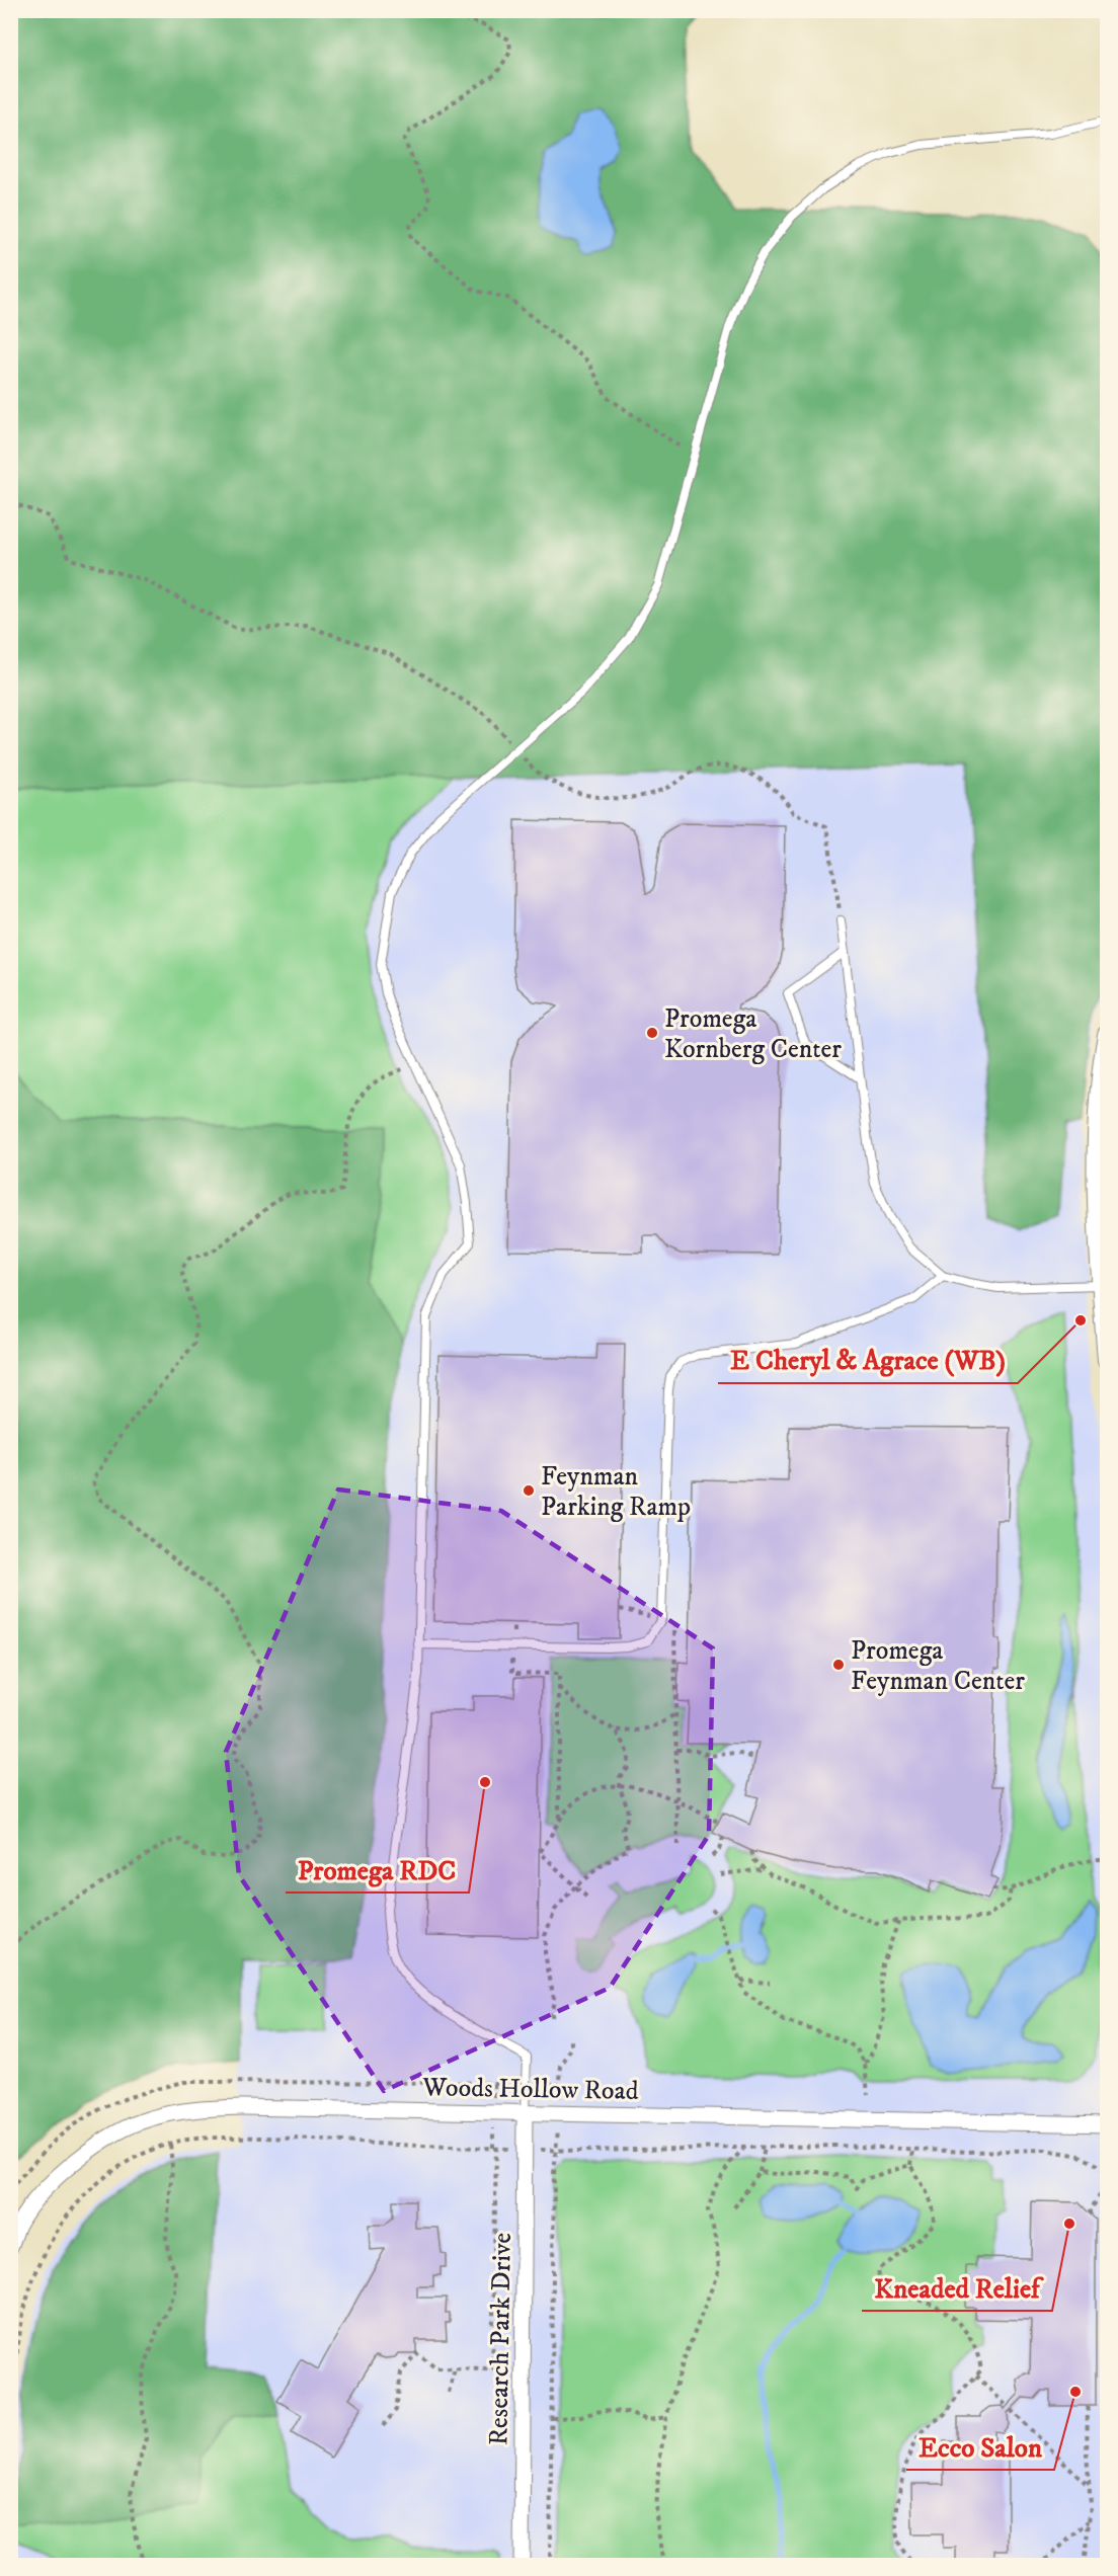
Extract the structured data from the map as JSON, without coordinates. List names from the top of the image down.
{
  "streets": {
    "street": ["Woods Hollow Road", "Research Park Drive"]
  },
  "crossings": [
    ["Woods Hollow Road", "Research Park Drive"]
  ],
  "places": [
    "Promega Kornberg Center",
    "E Cheryl & Agrace (WB)",
    "Feynman Parking Ramp",
    "Promega Feynman Center",
    "Promega RDC",
    "Kneaded Relief",
    "Ecco Salon"
  ]
}
